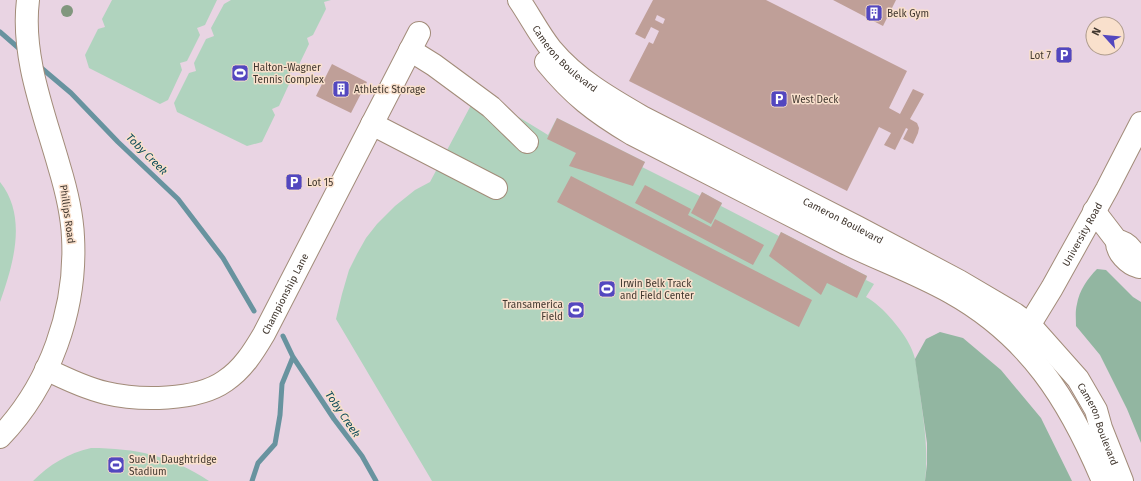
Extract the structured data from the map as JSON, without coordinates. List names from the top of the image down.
{
  "streets": {
    "street": [
      "Cameron Boulevard",
      "Phillips Road",
      "University Road",
      "Championship Lane"
    ]
  },
  "crossings": [
    ["Cameron Boulevard", "University Road"],
    ["Phillips Road", "Championship Lane"]
  ],
  "water": ["Toby Creek"],
  "places": {
    "building": ["Belk Gym", "Athletic Storage"],
    "parking": ["Lot 7", "West Deck", "Lot 15"],
    "sports": [
      "Halton-Wagner Tennis Complex",
      "Irwin Belk Track and Field Center",
      "Transamerica Field",
      "Sue M. Daughtridge Stadium"
    ]
  },
  "north": "top left"
}
